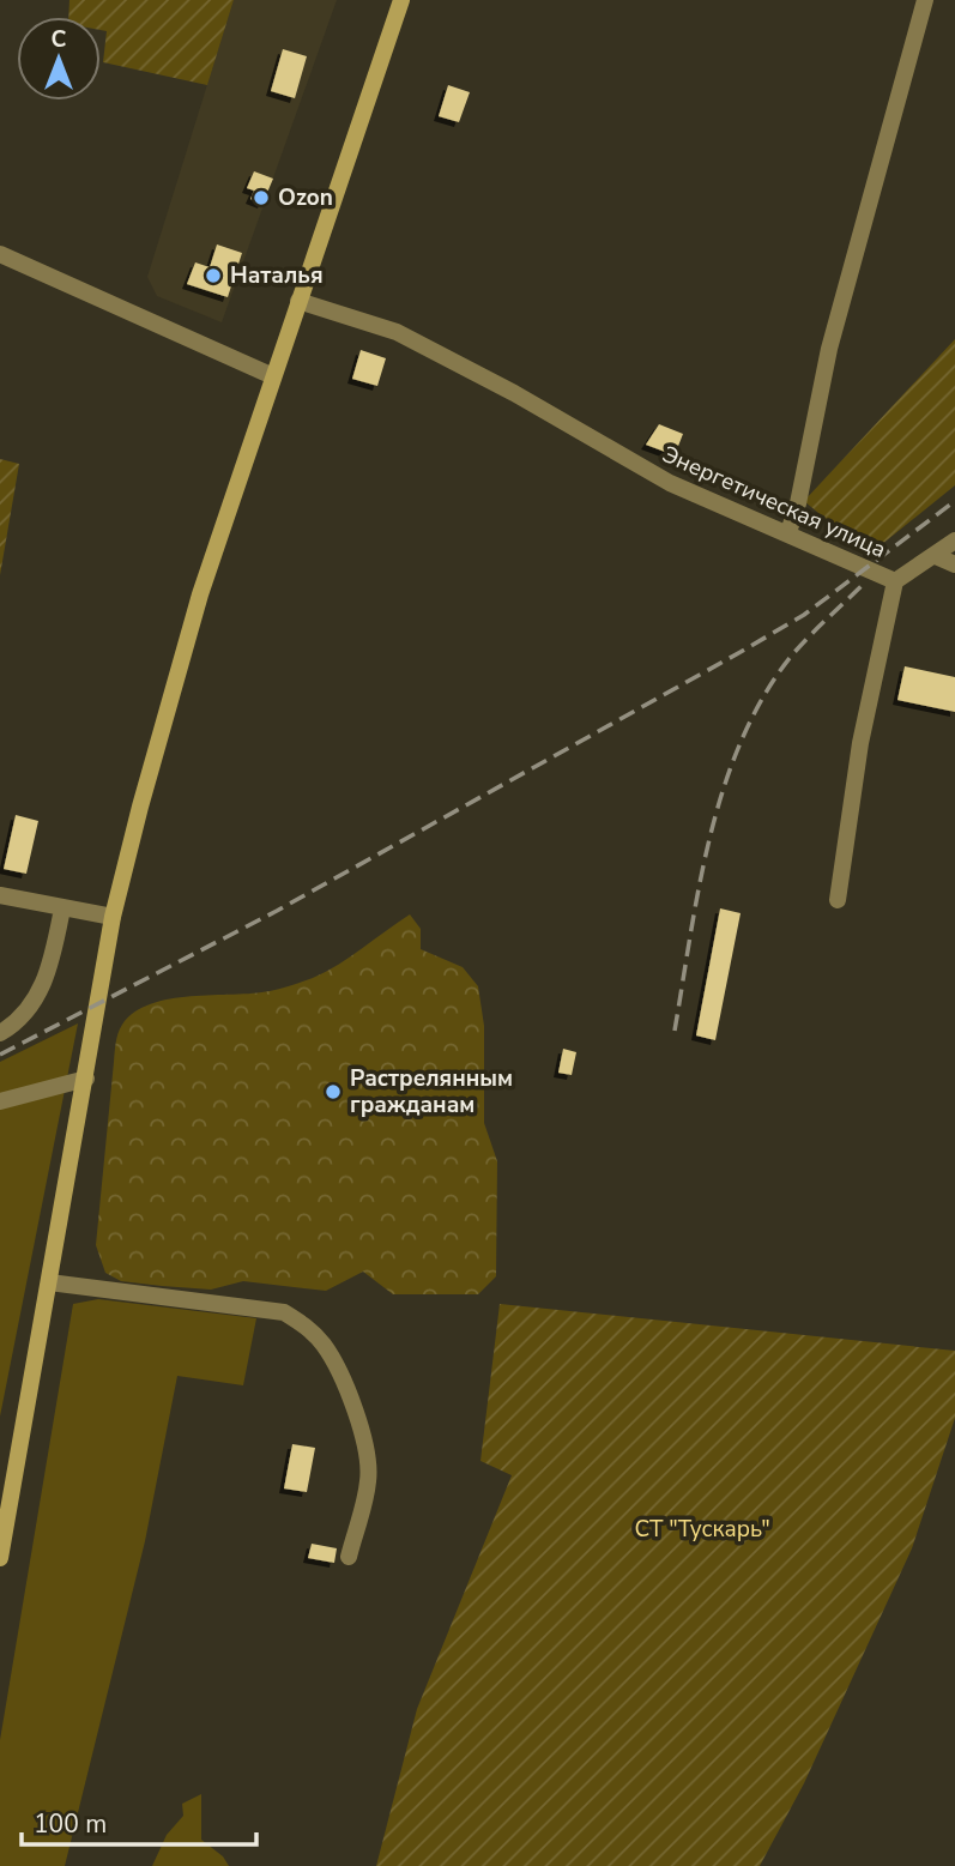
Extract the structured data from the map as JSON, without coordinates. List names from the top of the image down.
{
  "streets": {
    "street": ["Энергетическая улица"]
  },
  "parks": ["СТ \"Тускарь\""],
  "places": ["Ozon", "Наталья", "Растрелянным гражданам"],
  "scale_bar": "100 m",
  "north": "top"
}
